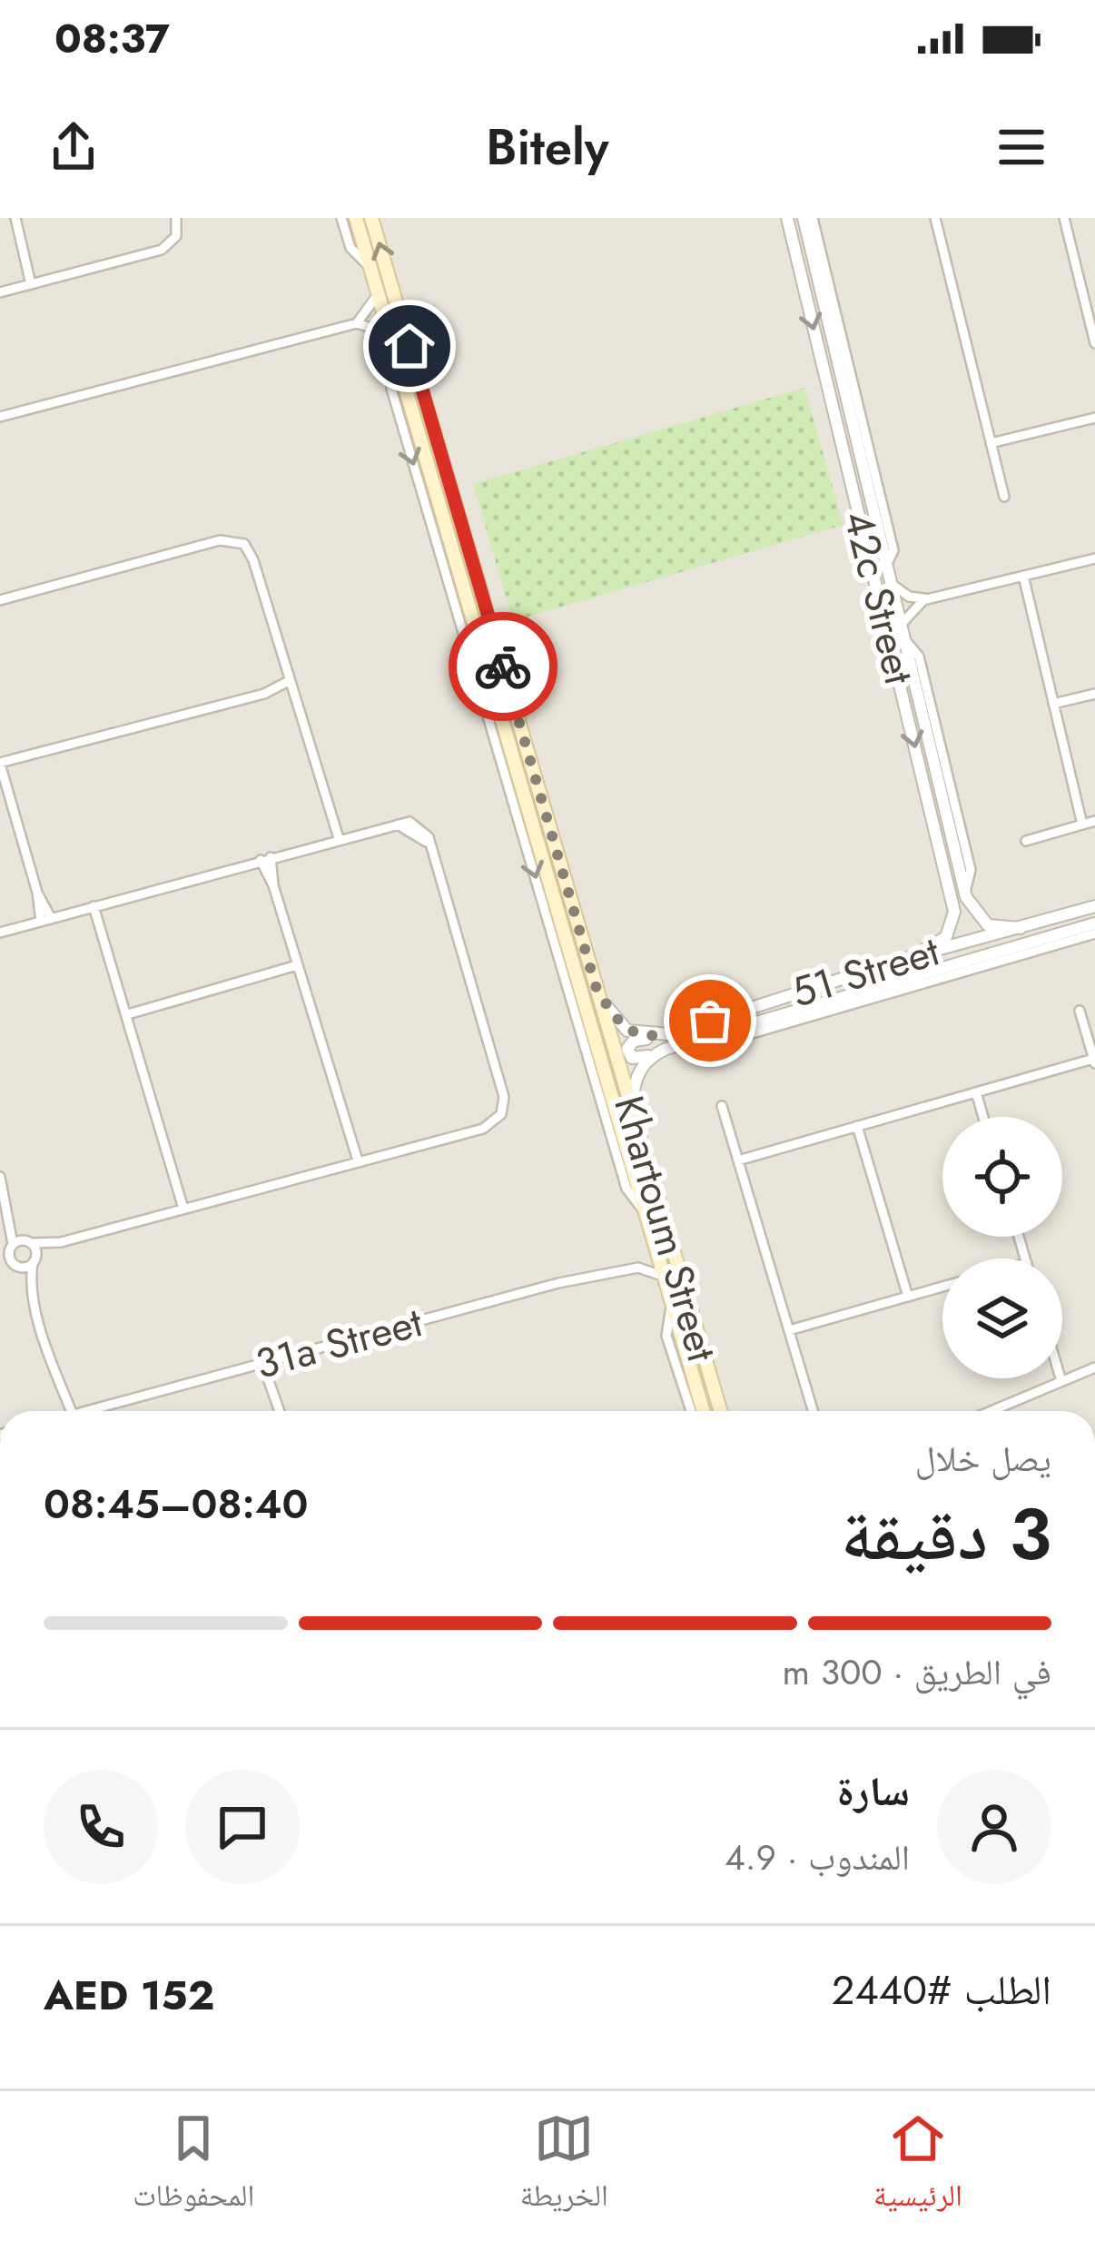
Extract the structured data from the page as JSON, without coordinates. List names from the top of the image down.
{
  "streets": {
    "main road": ["Khartoum Street"],
    "street": ["42c Street", "51 Street", "31a Street"]
  },
  "crossings": [
    ["42c Street", "51 Street"],
    ["Khartoum Street", "31a Street"]
  ],
  "page": {
    "status": "08:37",
    "header": "Bitely",
    "heading": ["3 دقيقة", "يصل خلال", "08:40–08:45"],
    "panel": [
      "سارة",
      "المندوب · 4.9",
      "الطلب #2440",
      "AED 152"
    ],
    "bar": "في الطريق · 300 m",
    "tabs": ["الرئيسية", "الخريطة", "المحفوظات"]
  }
}
